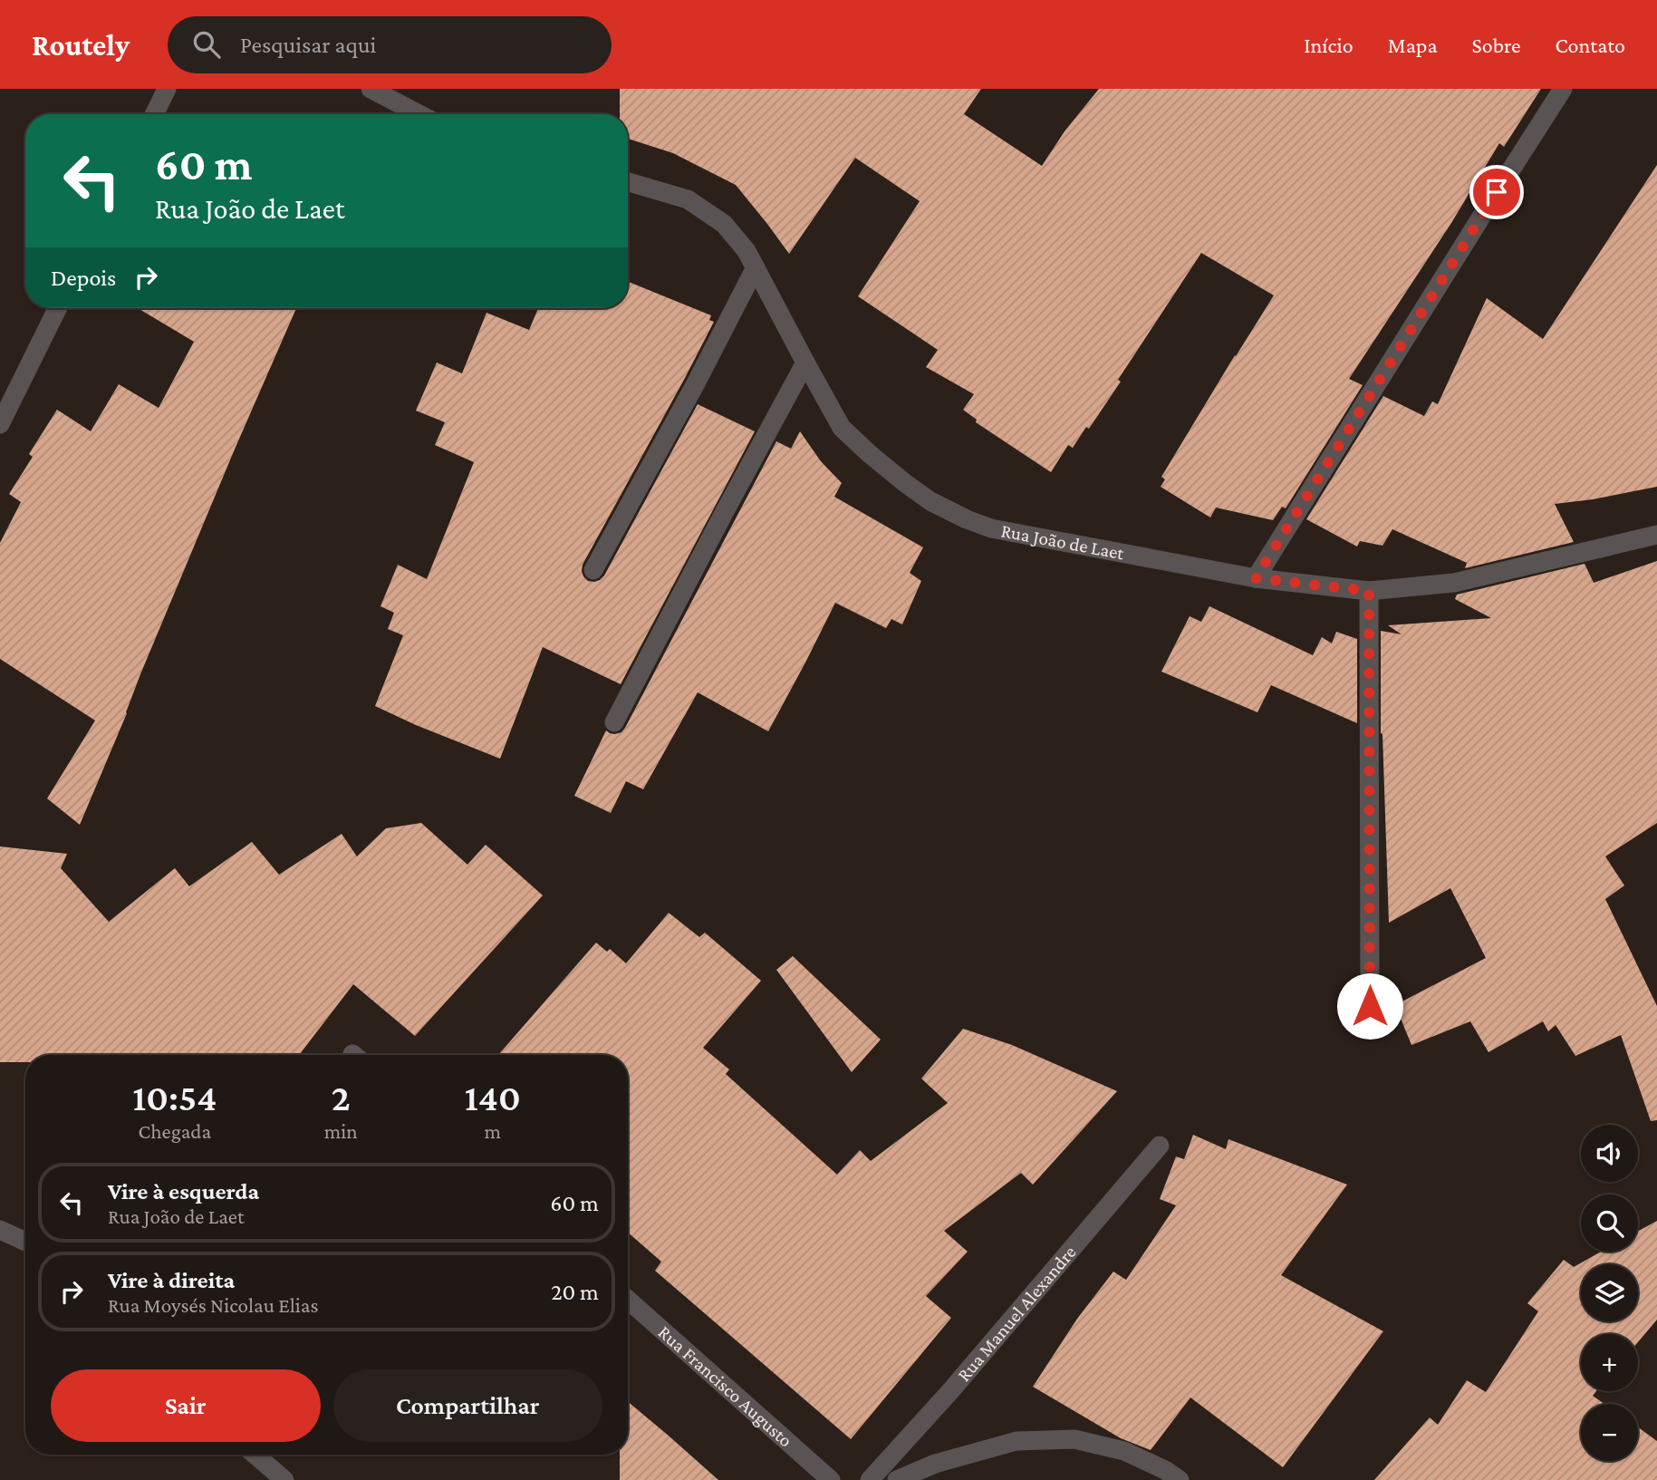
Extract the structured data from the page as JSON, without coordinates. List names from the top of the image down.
{
  "streets": {
    "street": ["Rua João de Laet", "Rua Manuel Alexandre", "Rua Francisco Augusto"]
  },
  "page": {
    "header": "Routely",
    "search": "Pesquisar aqui",
    "nav": [
      "Início",
      "Mapa",
      "Sobre",
      "Contato"
    ],
    "turn": ["60 m", "Rua João de Laet"],
    "then": "Depois",
    "eta": [
      "10:54",
      "Chegada",
      "2",
      "min",
      "140",
      "m"
    ],
    "map_buttons": ["+", "−"],
    "list": [
      {
        "name": "Vire à esquerda",
        "note": "Rua João de Laet",
        "value": "60 m"
      },
      {
        "name": "Vire à direita",
        "note": "Rua Moysés Nicolau Elias",
        "value": "20 m"
      }
    ],
    "buttons": ["Sair", "Compartilhar"]
  }
}
